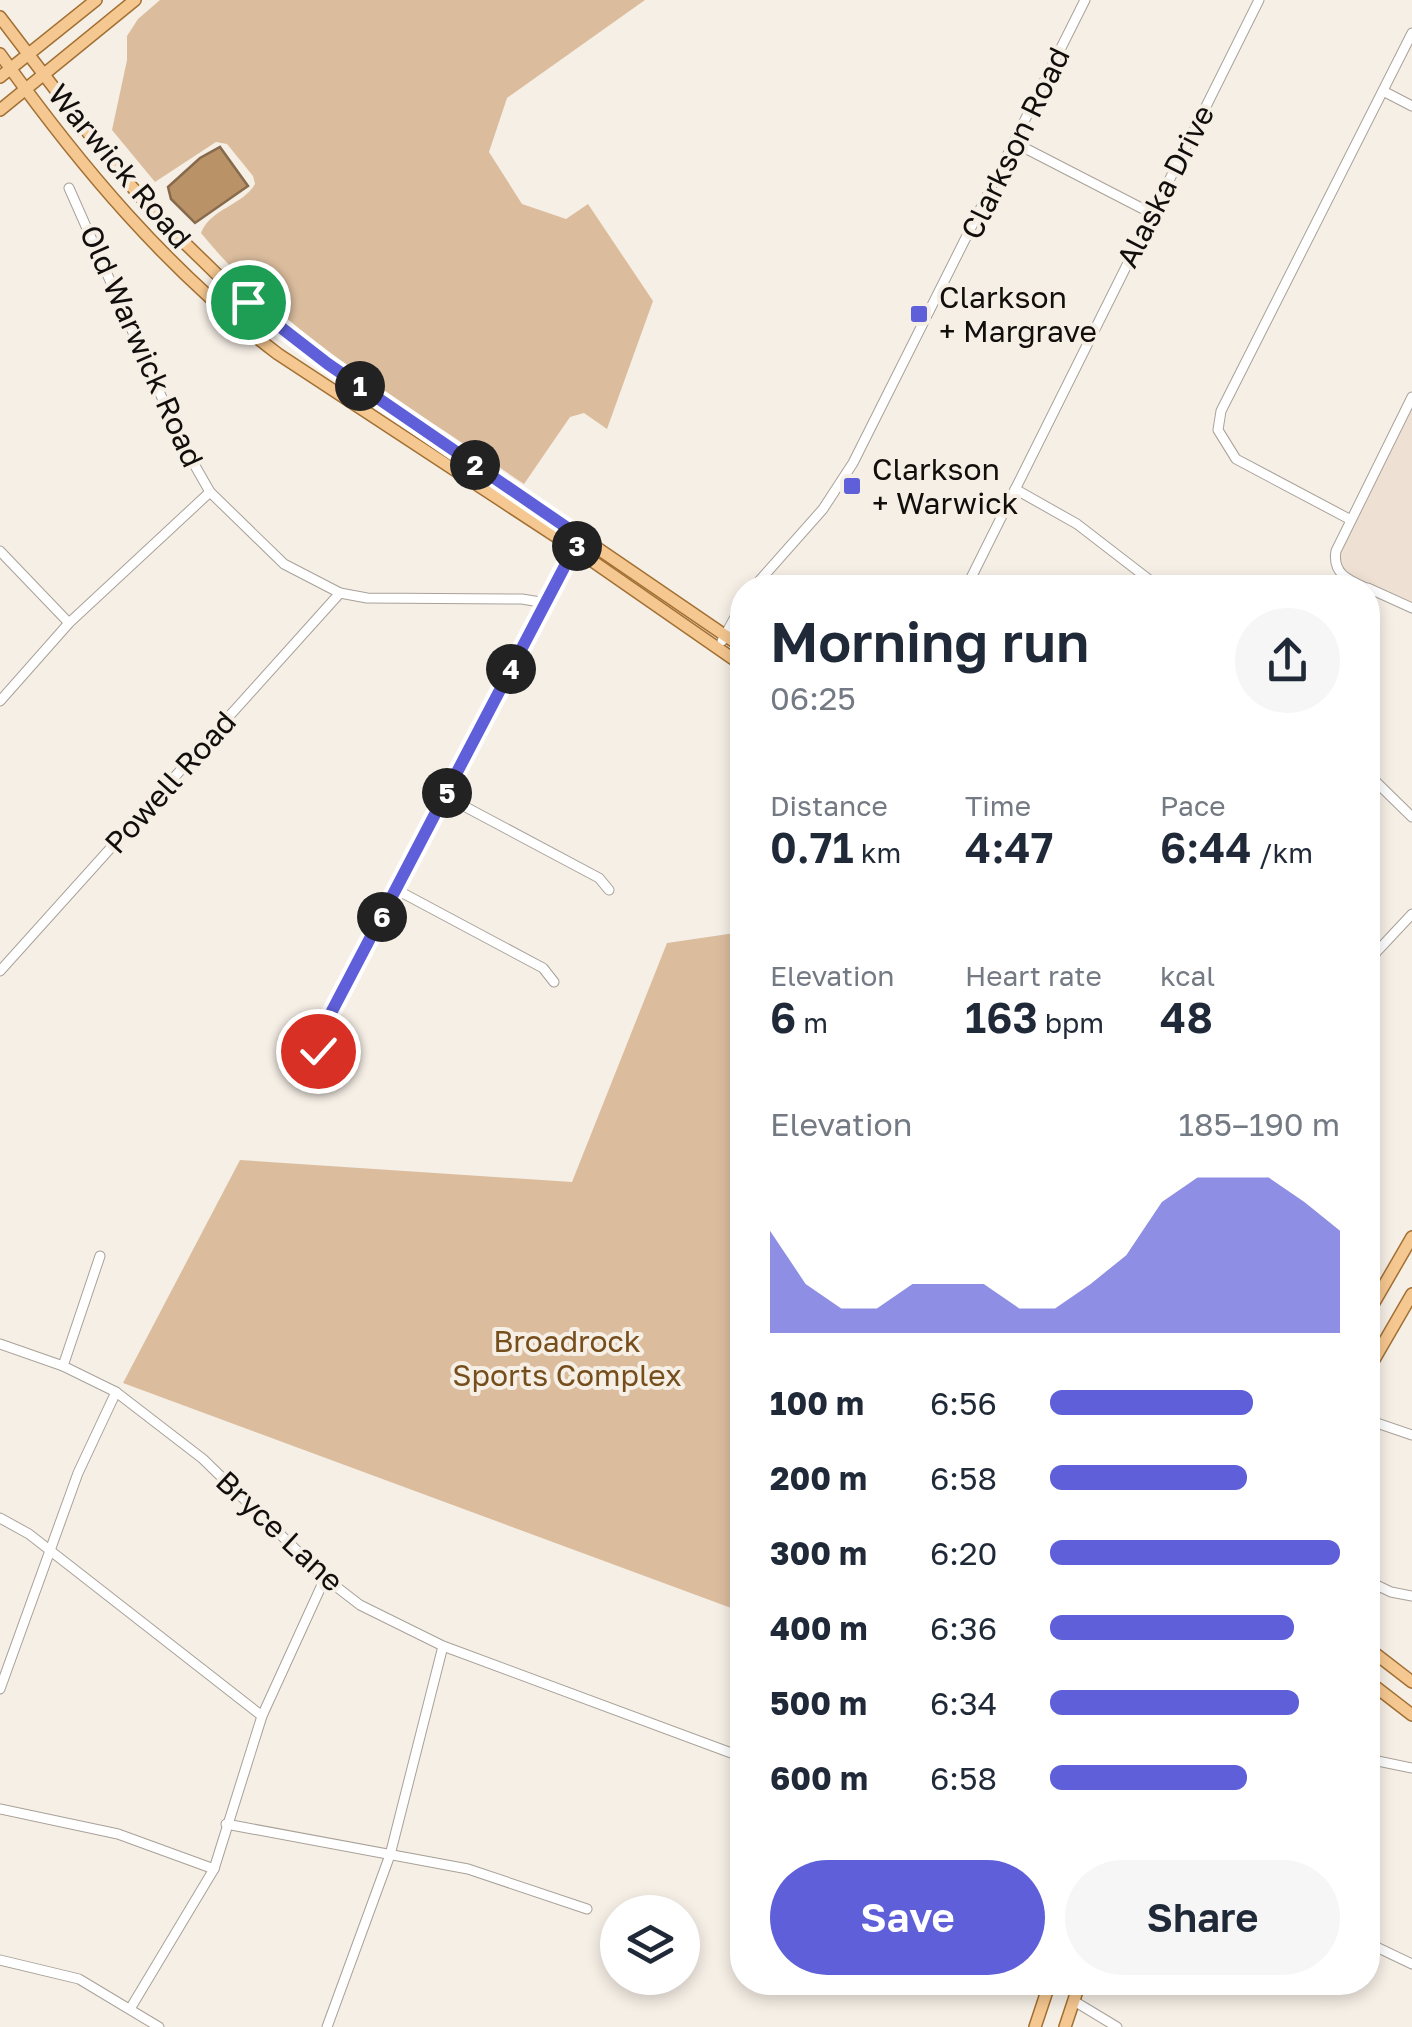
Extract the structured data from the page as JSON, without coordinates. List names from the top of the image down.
{
  "streets": {
    "main road": ["Warwick Road"],
    "street": [
      "Clarkson Road",
      "Alaska Drive",
      "Old Warwick Road",
      "Powell Road",
      "Bryce Lane"
    ]
  },
  "crossings": [
    ["Old Warwick Road", "Powell Road"]
  ],
  "parks": ["Broadrock Sports Complex"],
  "places": {
    "transit": ["Clarkson + Margrave", "Clarkson + Warwick"]
  },
  "page": {
    "pins": [
      "1",
      "2",
      "3",
      "4",
      "5",
      "6"
    ],
    "heading": ["Morning run", "06:25"],
    "stats": [
      ["Distance", "0.71 km"],
      ["Time", "4:47"],
      ["Pace", "6:44 /km"],
      ["Elevation", "6 m"],
      ["Heart rate", "163 bpm"],
      ["kcal", "48"]
    ],
    "chart": ["Elevation", "185–190 m"],
    "list": [
      {
        "name": "100 m",
        "note": "6:56"
      },
      {
        "name": "200 m",
        "note": "6:58"
      },
      {
        "name": "300 m",
        "note": "6:20"
      },
      {
        "name": "400 m",
        "note": "6:36"
      },
      {
        "name": "500 m",
        "note": "6:34"
      },
      {
        "name": "600 m",
        "note": "6:58"
      }
    ],
    "buttons": ["Save", "Share"]
  }
}
